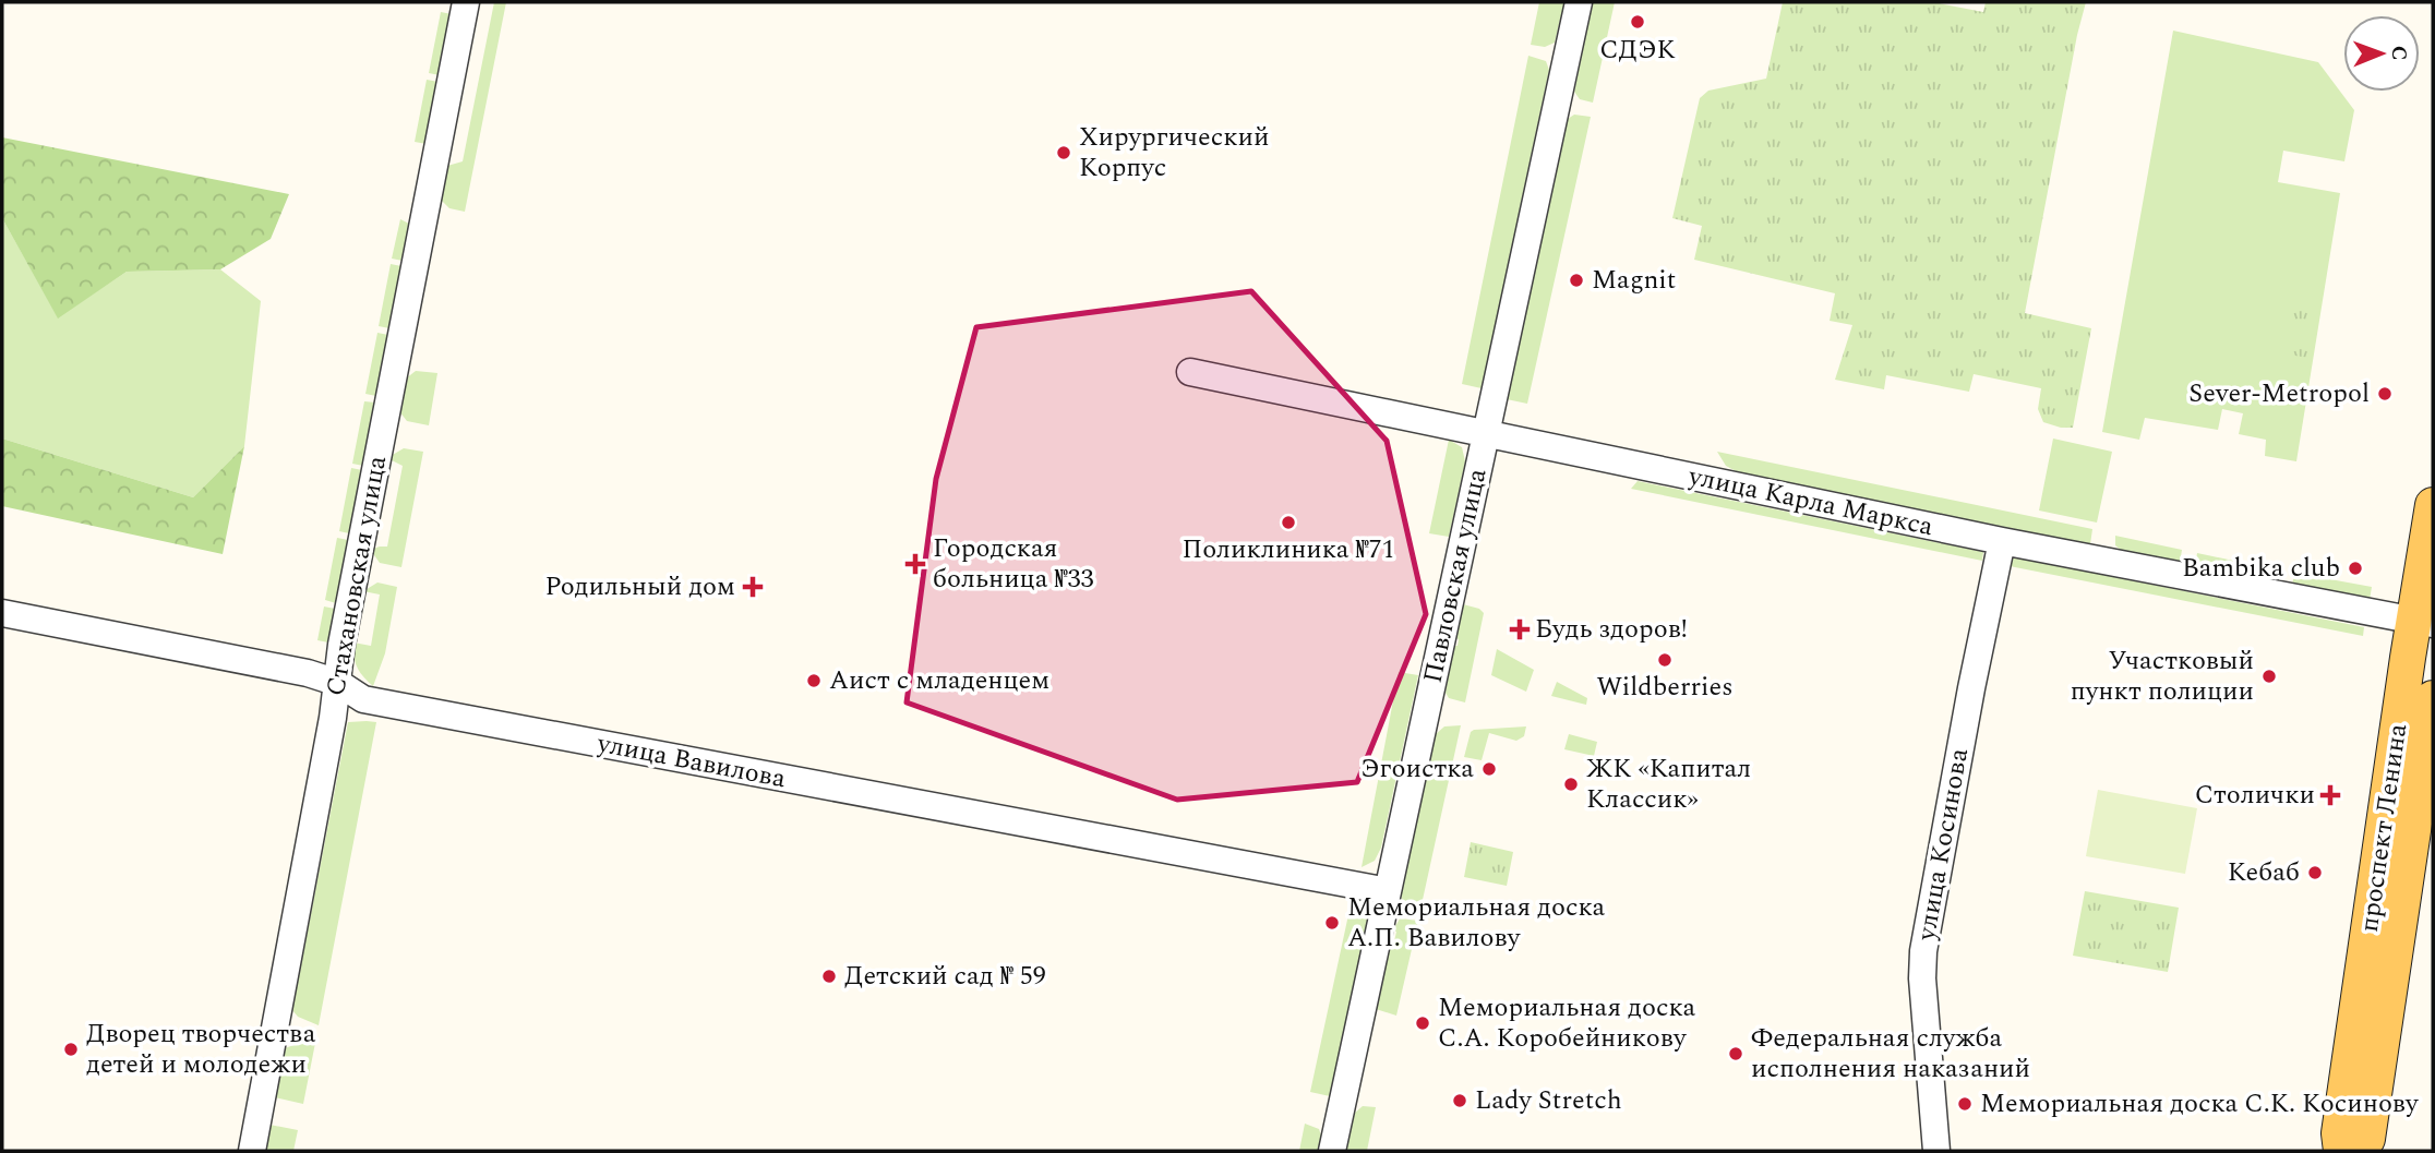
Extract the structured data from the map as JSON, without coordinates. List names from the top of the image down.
{
  "streets": {
    "main road": ["проспект Ленина"],
    "street": [
      "улица Карла Маркса",
      "Стахановская улица",
      "Павловская улица",
      "улица Вавилова",
      "улица Косинова"
    ]
  },
  "crossings": [
    ["улица Карла Маркса", "Павловская улица"],
    ["улица Карла Маркса", "проспект Ленина"],
    ["улица Карла Маркса", "улица Косинова"],
    ["Стахановская улица", "улица Вавилова"],
    ["Павловская улица", "улица Вавилова"]
  ],
  "places": {
    "other": [
      "СДЭК",
      "Хирургический Корпус",
      "Magnit",
      "Sever-Metropol",
      "Поликлиника №71",
      "Bambika club",
      "Wildberries",
      "Участковый пункт полиции",
      "Аист с младенцем",
      "Эгоистка",
      "ЖК «Капитал Классик»",
      "Кебаб",
      "Мемориальная доска А.П. Вавилову",
      "Детский сад № 59",
      "Мемориальная доска С.А. Коробейникову",
      "Дворец творчества детей и молодежи",
      "Федеральная служба исполнения наказаний",
      "Lady Stretch",
      "Мемориальная доска С.К. Косинову"
    ],
    "health": [
      "Городская больница №33",
      "Родильный дом",
      "Будь здоров!",
      "Столички"
    ]
  },
  "north": "right"
}
